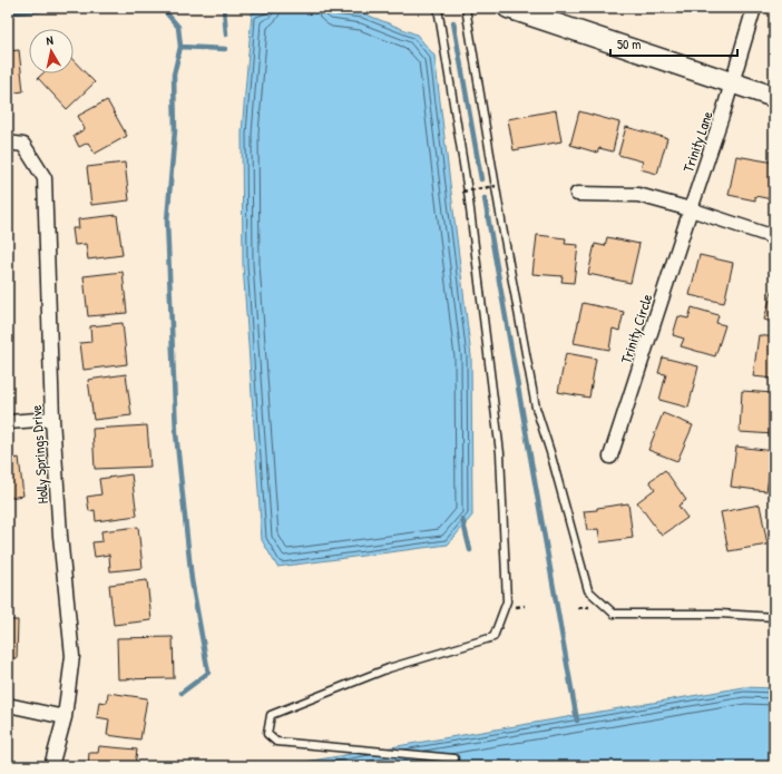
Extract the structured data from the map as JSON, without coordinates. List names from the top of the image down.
{
  "streets": {
    "street": ["Trinity Lane", "Trinity Circle", "Holly Springs Drive"]
  },
  "crossings": [
    ["Trinity Lane", "Trinity Circle"]
  ],
  "scale_bar": "50 m",
  "north": "top"
}
